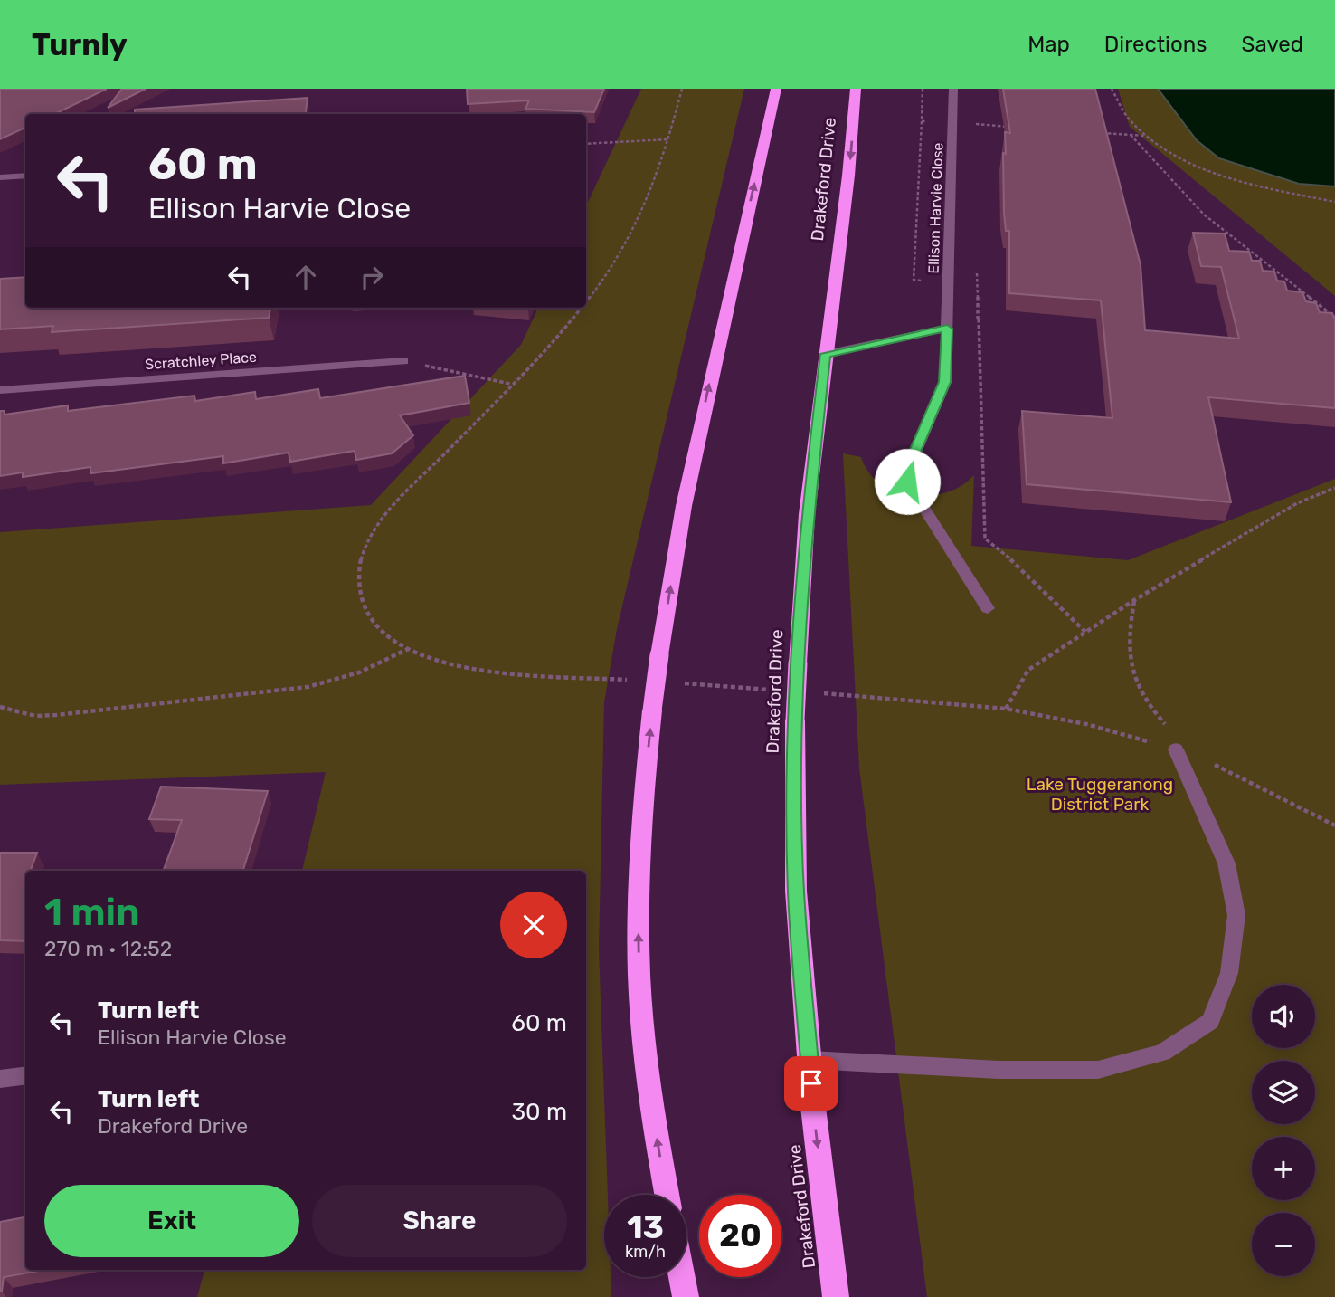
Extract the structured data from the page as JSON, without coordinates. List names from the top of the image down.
{
  "streets": {
    "highway": ["Drakeford Drive"],
    "street": ["Ellison Harvie Close", "Scratchley Place"]
  },
  "parks": ["Lake Tuggeranong District Park"],
  "page": {
    "header": "Turnly",
    "nav": ["Map", "Directions", "Saved"],
    "turn": ["60 m", "Ellison Harvie Close"],
    "heading": ["1 min", "270 m · 12:52"],
    "list": [
      {
        "name": "Turn left",
        "note": "Ellison Harvie Close",
        "value": "60 m"
      },
      {
        "name": "Turn left",
        "note": "Drakeford Drive",
        "value": "30 m"
      }
    ],
    "map_buttons": ["+", "−"],
    "buttons": ["Exit", "Share"],
    "speed": "13 km/h",
    "limit": "20"
  }
}
